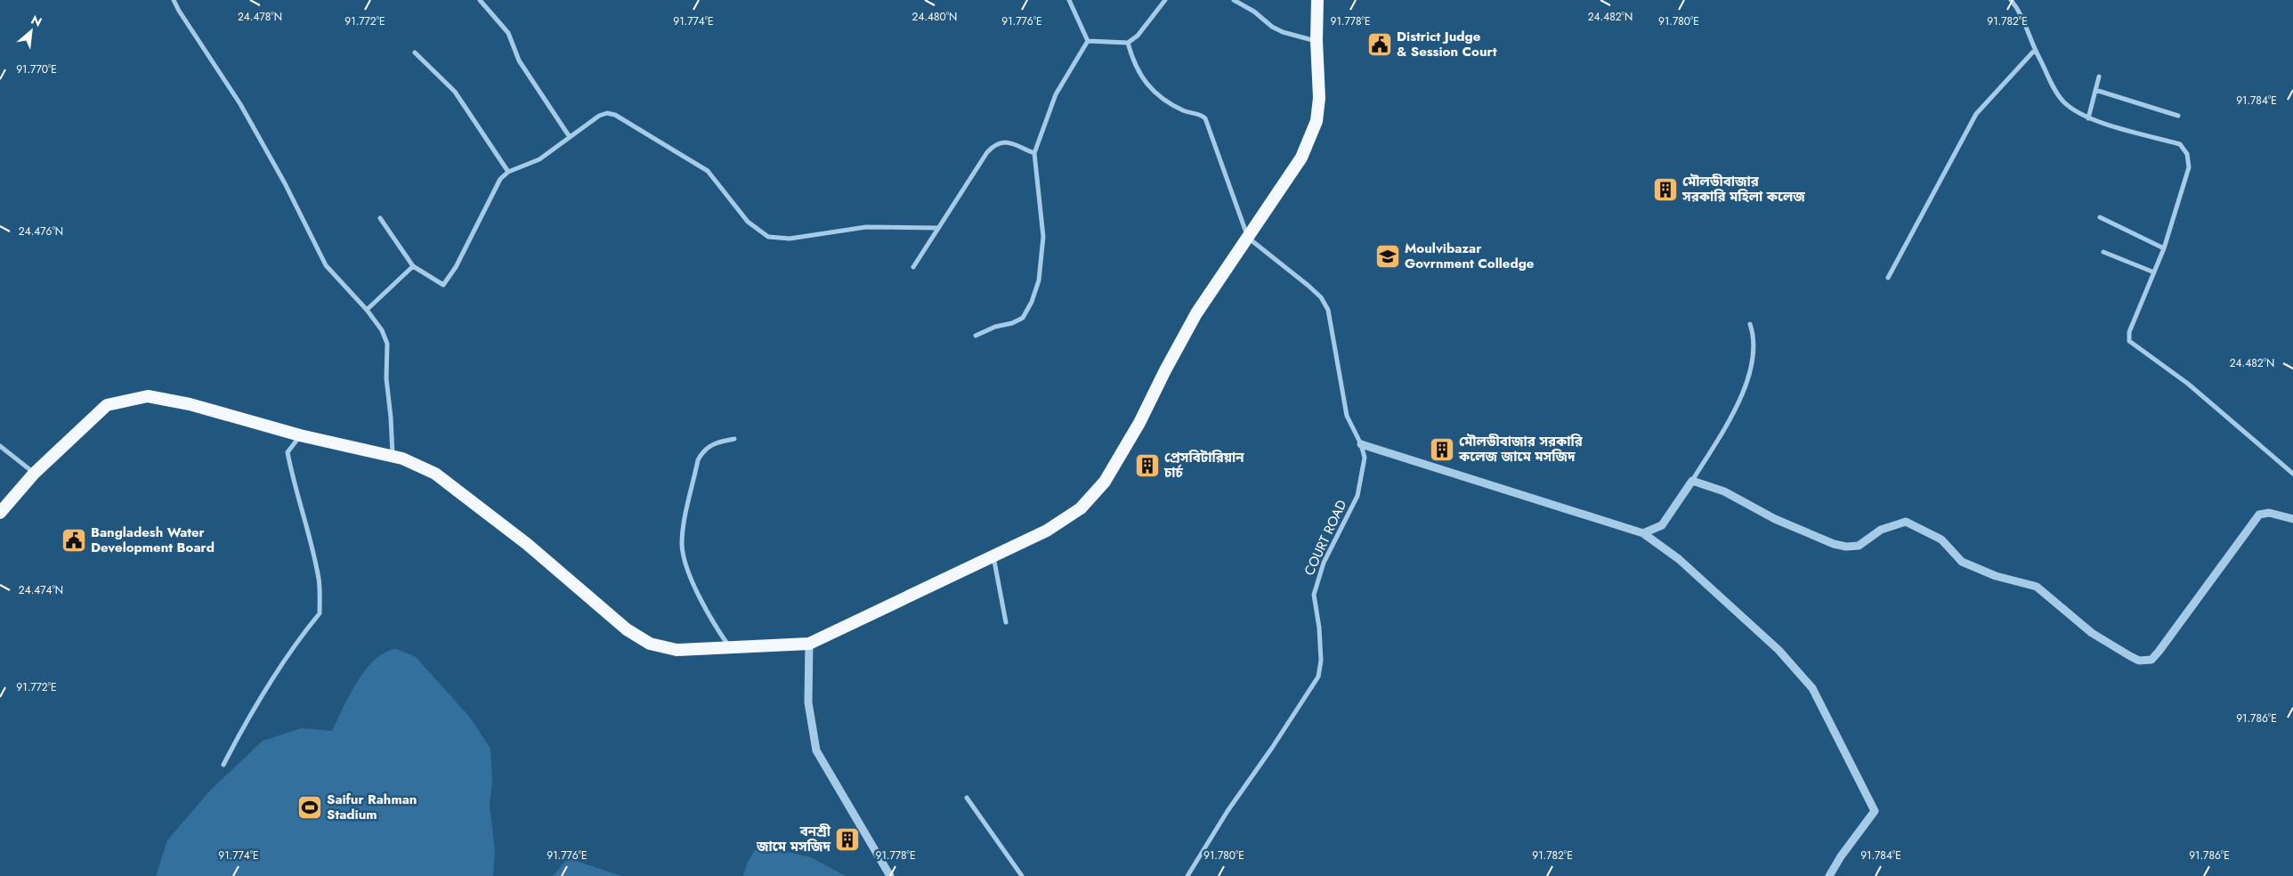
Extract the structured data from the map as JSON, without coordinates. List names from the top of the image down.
{
  "streets": {
    "street": ["COURT ROAD"]
  },
  "places": {
    "public building": ["District Judge & Session Court", "Bangladesh Water Development Board"],
    "building": [
      "মৌলভীবাজার সরকারি মহিলা কলেজ",
      "মৌলভীবাজার সরকারি কলেজ জামে মসজিদ",
      "প্রেসবিটারিয়ান চার্চ",
      "বনশ্রী জামে মসজিদ"
    ],
    "school or university": ["Moulvibazar Govrnment Colledge"],
    "sports": ["Saifur Rahman Stadium"]
  },
  "north": "top right",
  "coordinates": [
    "24.478°N",
    "24.480°N",
    "24.482°N",
    "91.772°E",
    "91.774°E",
    "91.776°E",
    "91.778°E",
    "91.780°E",
    "91.782°E",
    "91.770°E",
    "91.784°E",
    "24.476°N",
    "24.474°N",
    "91.786°E"
  ]
}
